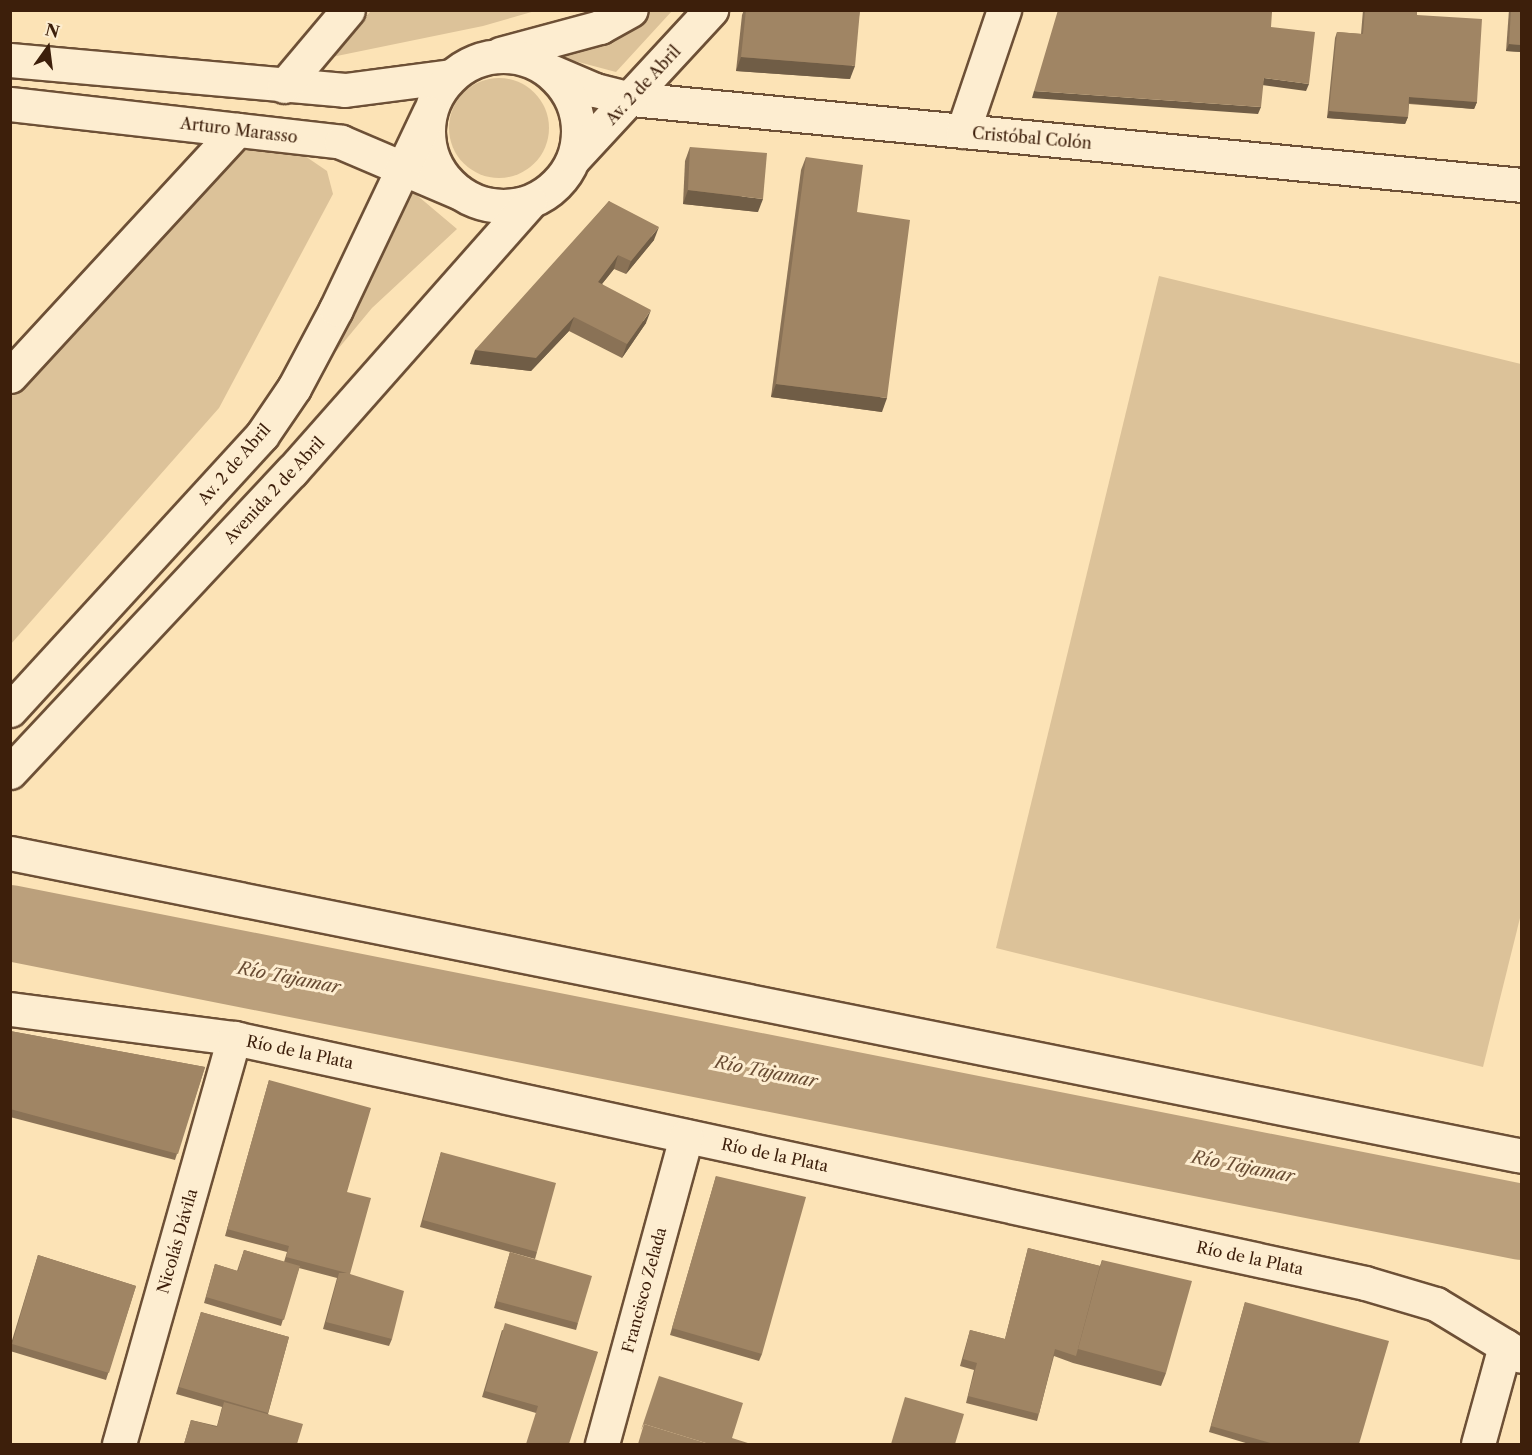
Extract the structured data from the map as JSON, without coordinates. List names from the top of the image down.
{
  "streets": {
    "street": [
      "Av. 2 de Abril",
      "Arturo Marasso",
      "Cristóbal Colón",
      "Avenida 2 de Abril",
      "Río de la Plata",
      "Nicolás Dávila",
      "Francisco Zelada"
    ]
  },
  "crossings": [
    ["Av. 2 de Abril", "Arturo Marasso"],
    ["Av. 2 de Abril", "Cristóbal Colón"],
    ["Av. 2 de Abril", "Avenida 2 de Abril"],
    ["Arturo Marasso", "Cristóbal Colón"],
    ["Arturo Marasso", "Avenida 2 de Abril"],
    ["Cristóbal Colón", "Avenida 2 de Abril"],
    ["Río de la Plata", "Nicolás Dávila"],
    ["Río de la Plata", "Francisco Zelada"]
  ],
  "water": ["Río Tajamar"],
  "north": "top"
}
